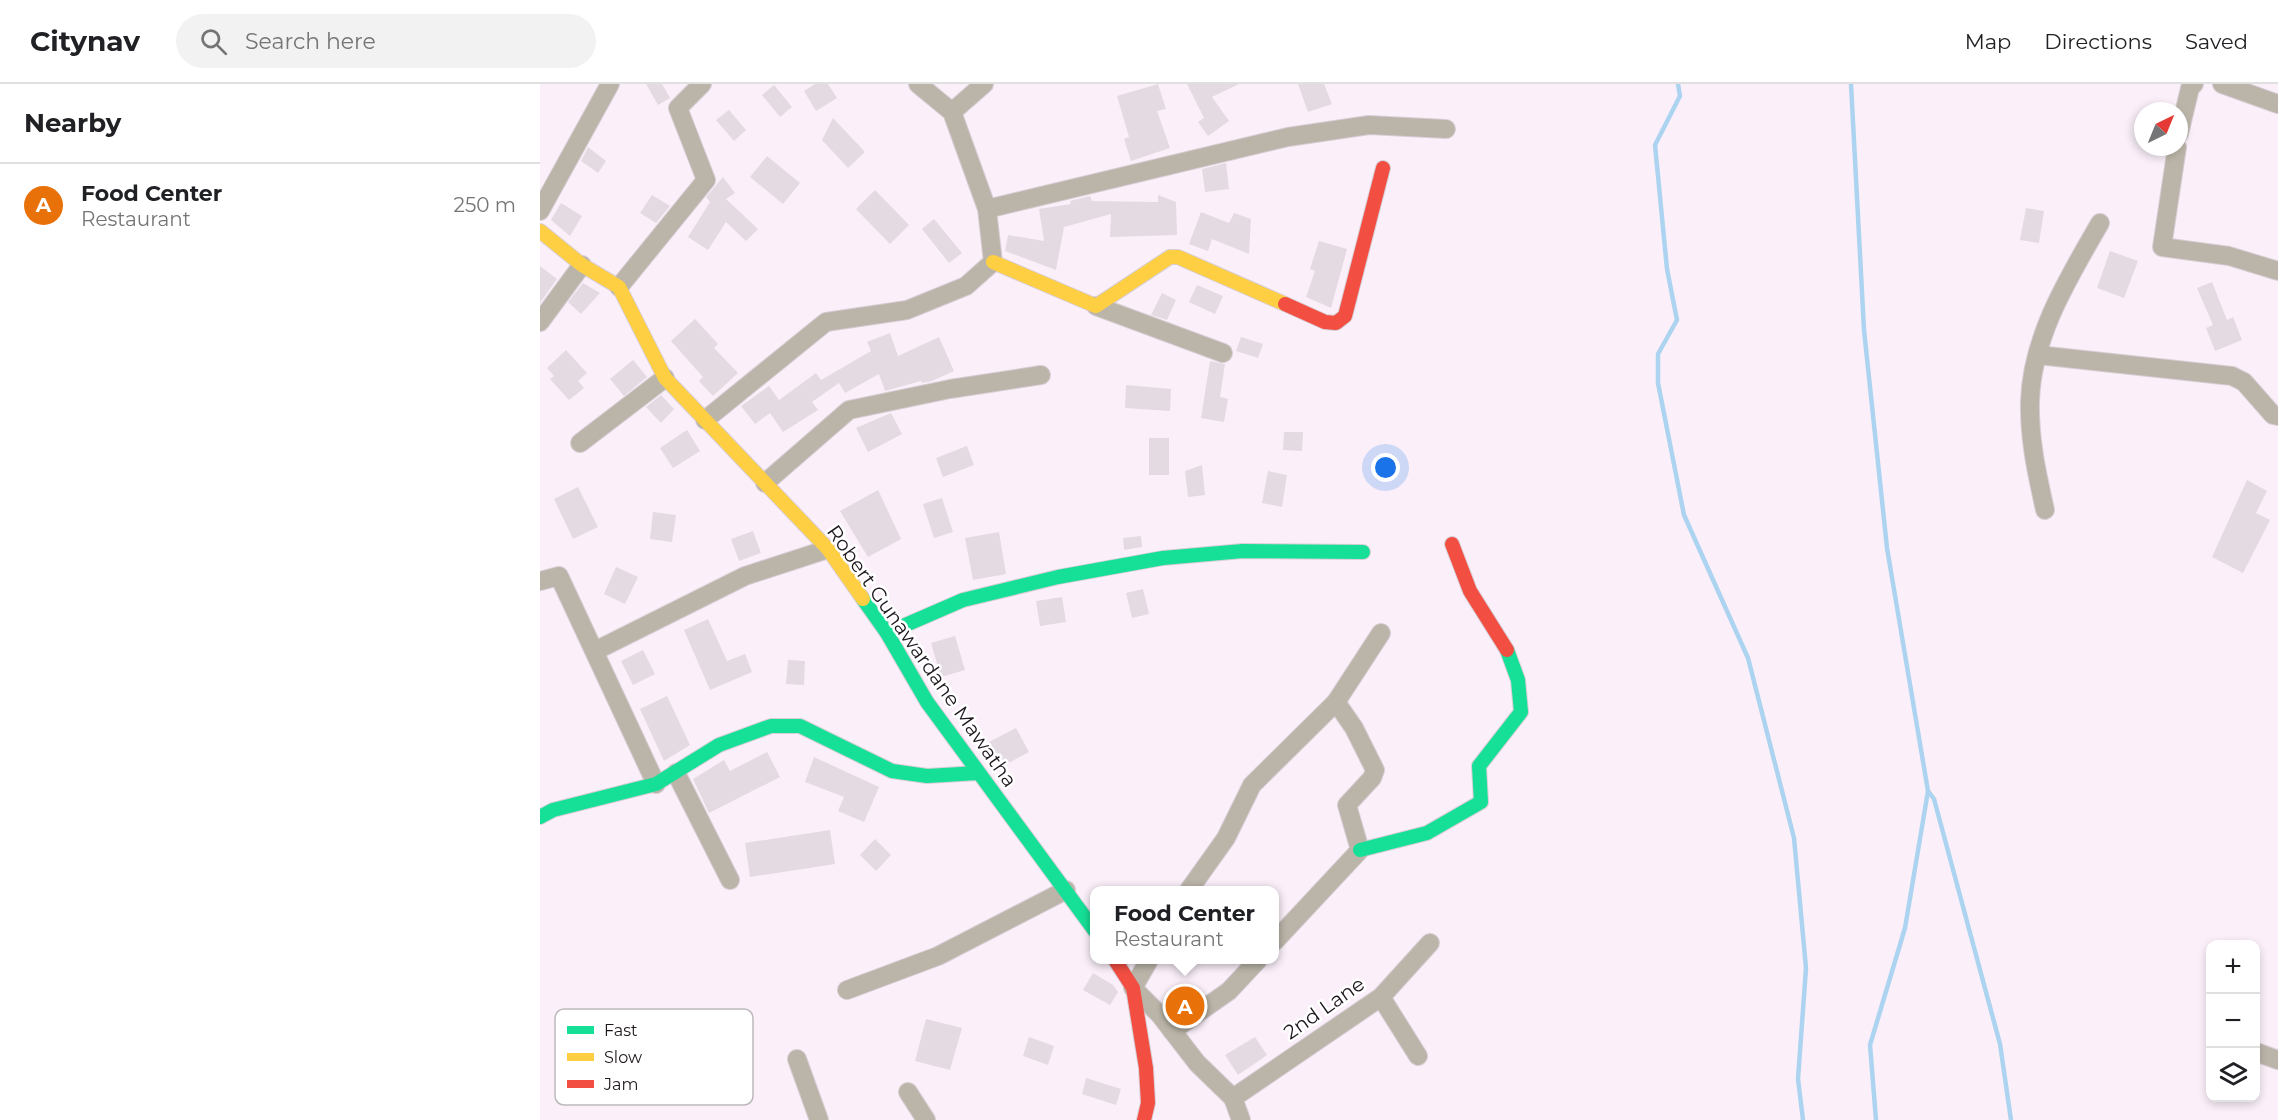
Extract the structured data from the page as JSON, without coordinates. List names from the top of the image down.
{
  "streets": {
    "street": ["Robert Gunawardane Mawatha", "2nd Lane"]
  },
  "legend": ["Fast", "Slow", "Jam"],
  "north": "top right",
  "page": {
    "header": "Citynav",
    "search": "Search here",
    "nav": ["Map", "Directions", "Saved"],
    "heading": "Nearby",
    "list": [
      {
        "mark": "A",
        "name": "Food Center",
        "note": "Restaurant",
        "value": "250 m"
      }
    ],
    "popup": ["Food Center", "Restaurant"],
    "map_buttons": ["+", "−"],
    "pins": "A"
  }
}
